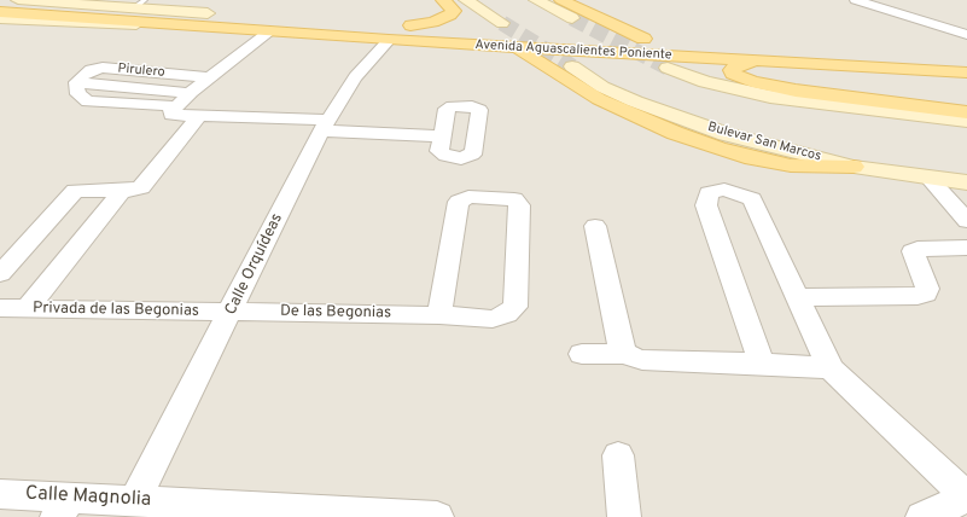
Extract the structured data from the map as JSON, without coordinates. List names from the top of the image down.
{
  "streets": {
    "main road": ["Avenida Aguascalientes Poniente"],
    "street": [
      "Pirulero",
      "Bulevar San Marcos",
      "Calle Orquídeas",
      "Privada de las Begonias",
      "De las Begonias",
      "Calle Magnolia"
    ]
  },
  "crossings": [
    ["Avenida Aguascalientes Poniente", "Calle Orquídeas"],
    ["Calle Orquídeas", "Privada de las Begonias"],
    ["Calle Orquídeas", "De las Begonias"],
    ["Calle Orquídeas", "Calle Magnolia"],
    ["Privada de las Begonias", "De las Begonias"]
  ]
}
